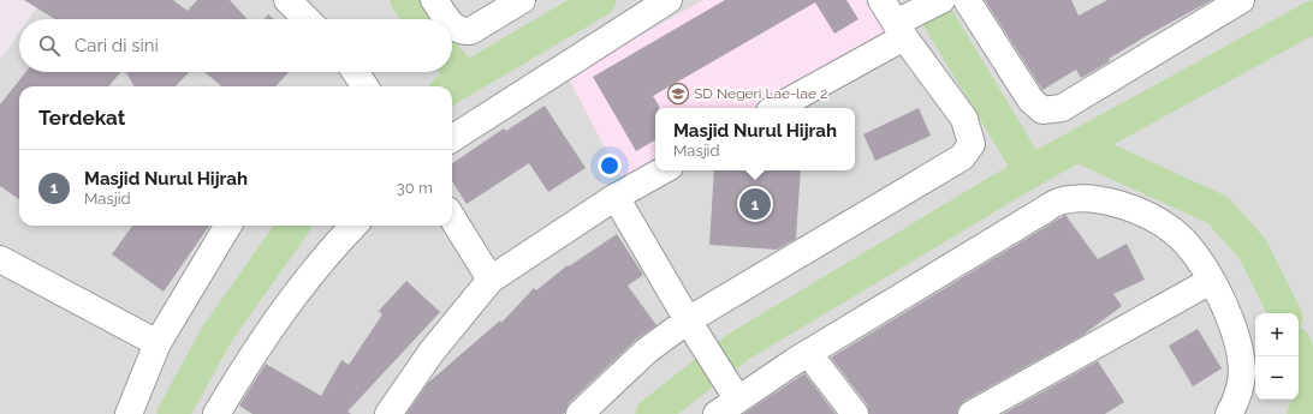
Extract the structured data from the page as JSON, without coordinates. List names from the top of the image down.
{
  "places": {
    "school or university": ["SD Negeri Lae-lae 2"]
  },
  "page": {
    "search": "Cari di sini",
    "heading": "Terdekat",
    "popup": ["Masjid Nurul Hijrah", "Masjid"],
    "list": [
      {
        "mark": "1",
        "name": "Masjid Nurul Hijrah",
        "note": "Masjid",
        "value": "30 m"
      }
    ],
    "pins": "1",
    "map_buttons": ["+", "−"]
  }
}
